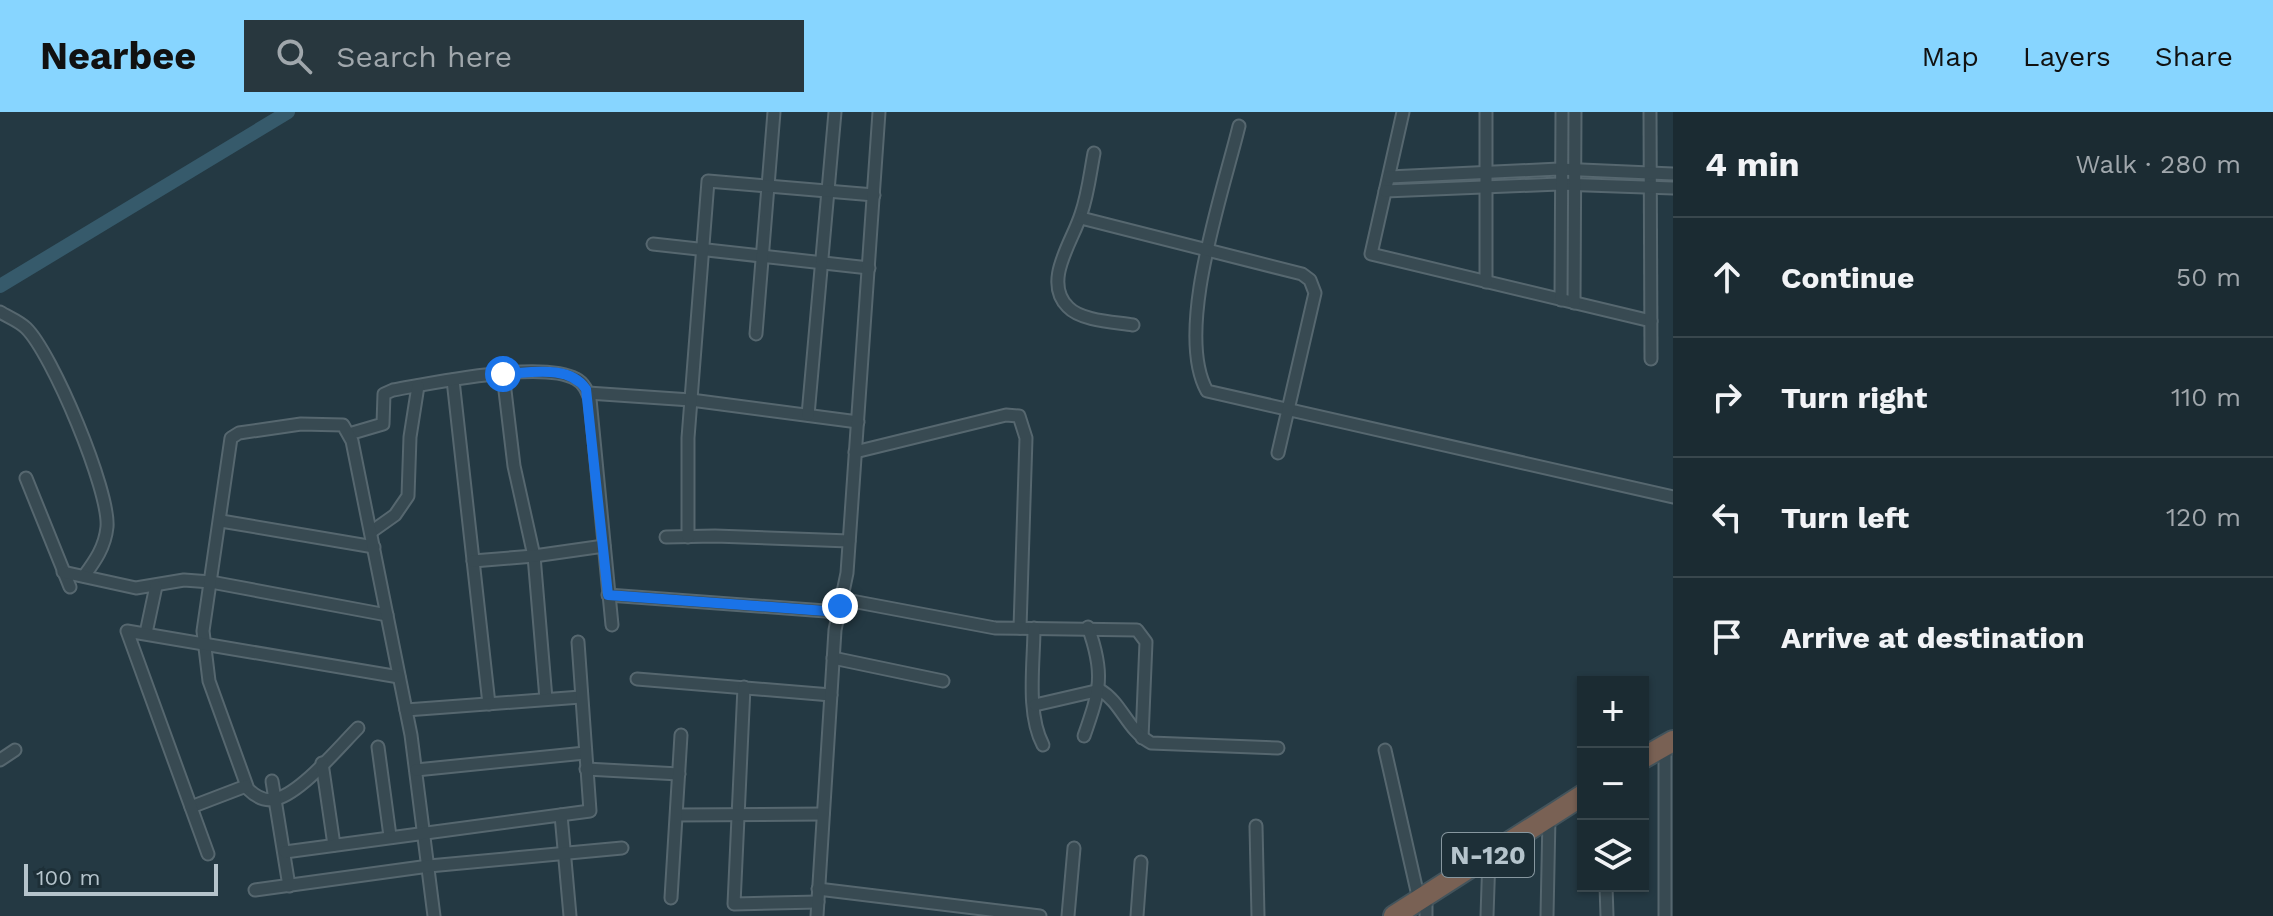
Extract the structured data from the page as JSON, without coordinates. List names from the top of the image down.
{
  "streets": {
    "highway": ["N-120"]
  },
  "scale_bar": "100 m",
  "page": {
    "header": "Nearbee",
    "search": "Search here",
    "nav": ["Map", "Layers", "Share"],
    "heading": ["4 min", "Walk · 280 m"],
    "list": [
      ["Continue", "50 m"],
      ["Turn right", "110 m"],
      ["Turn left", "120 m"],
      "Arrive at destination"
    ],
    "map_buttons": ["+", "−"],
    "scale": "100 m"
  }
}
